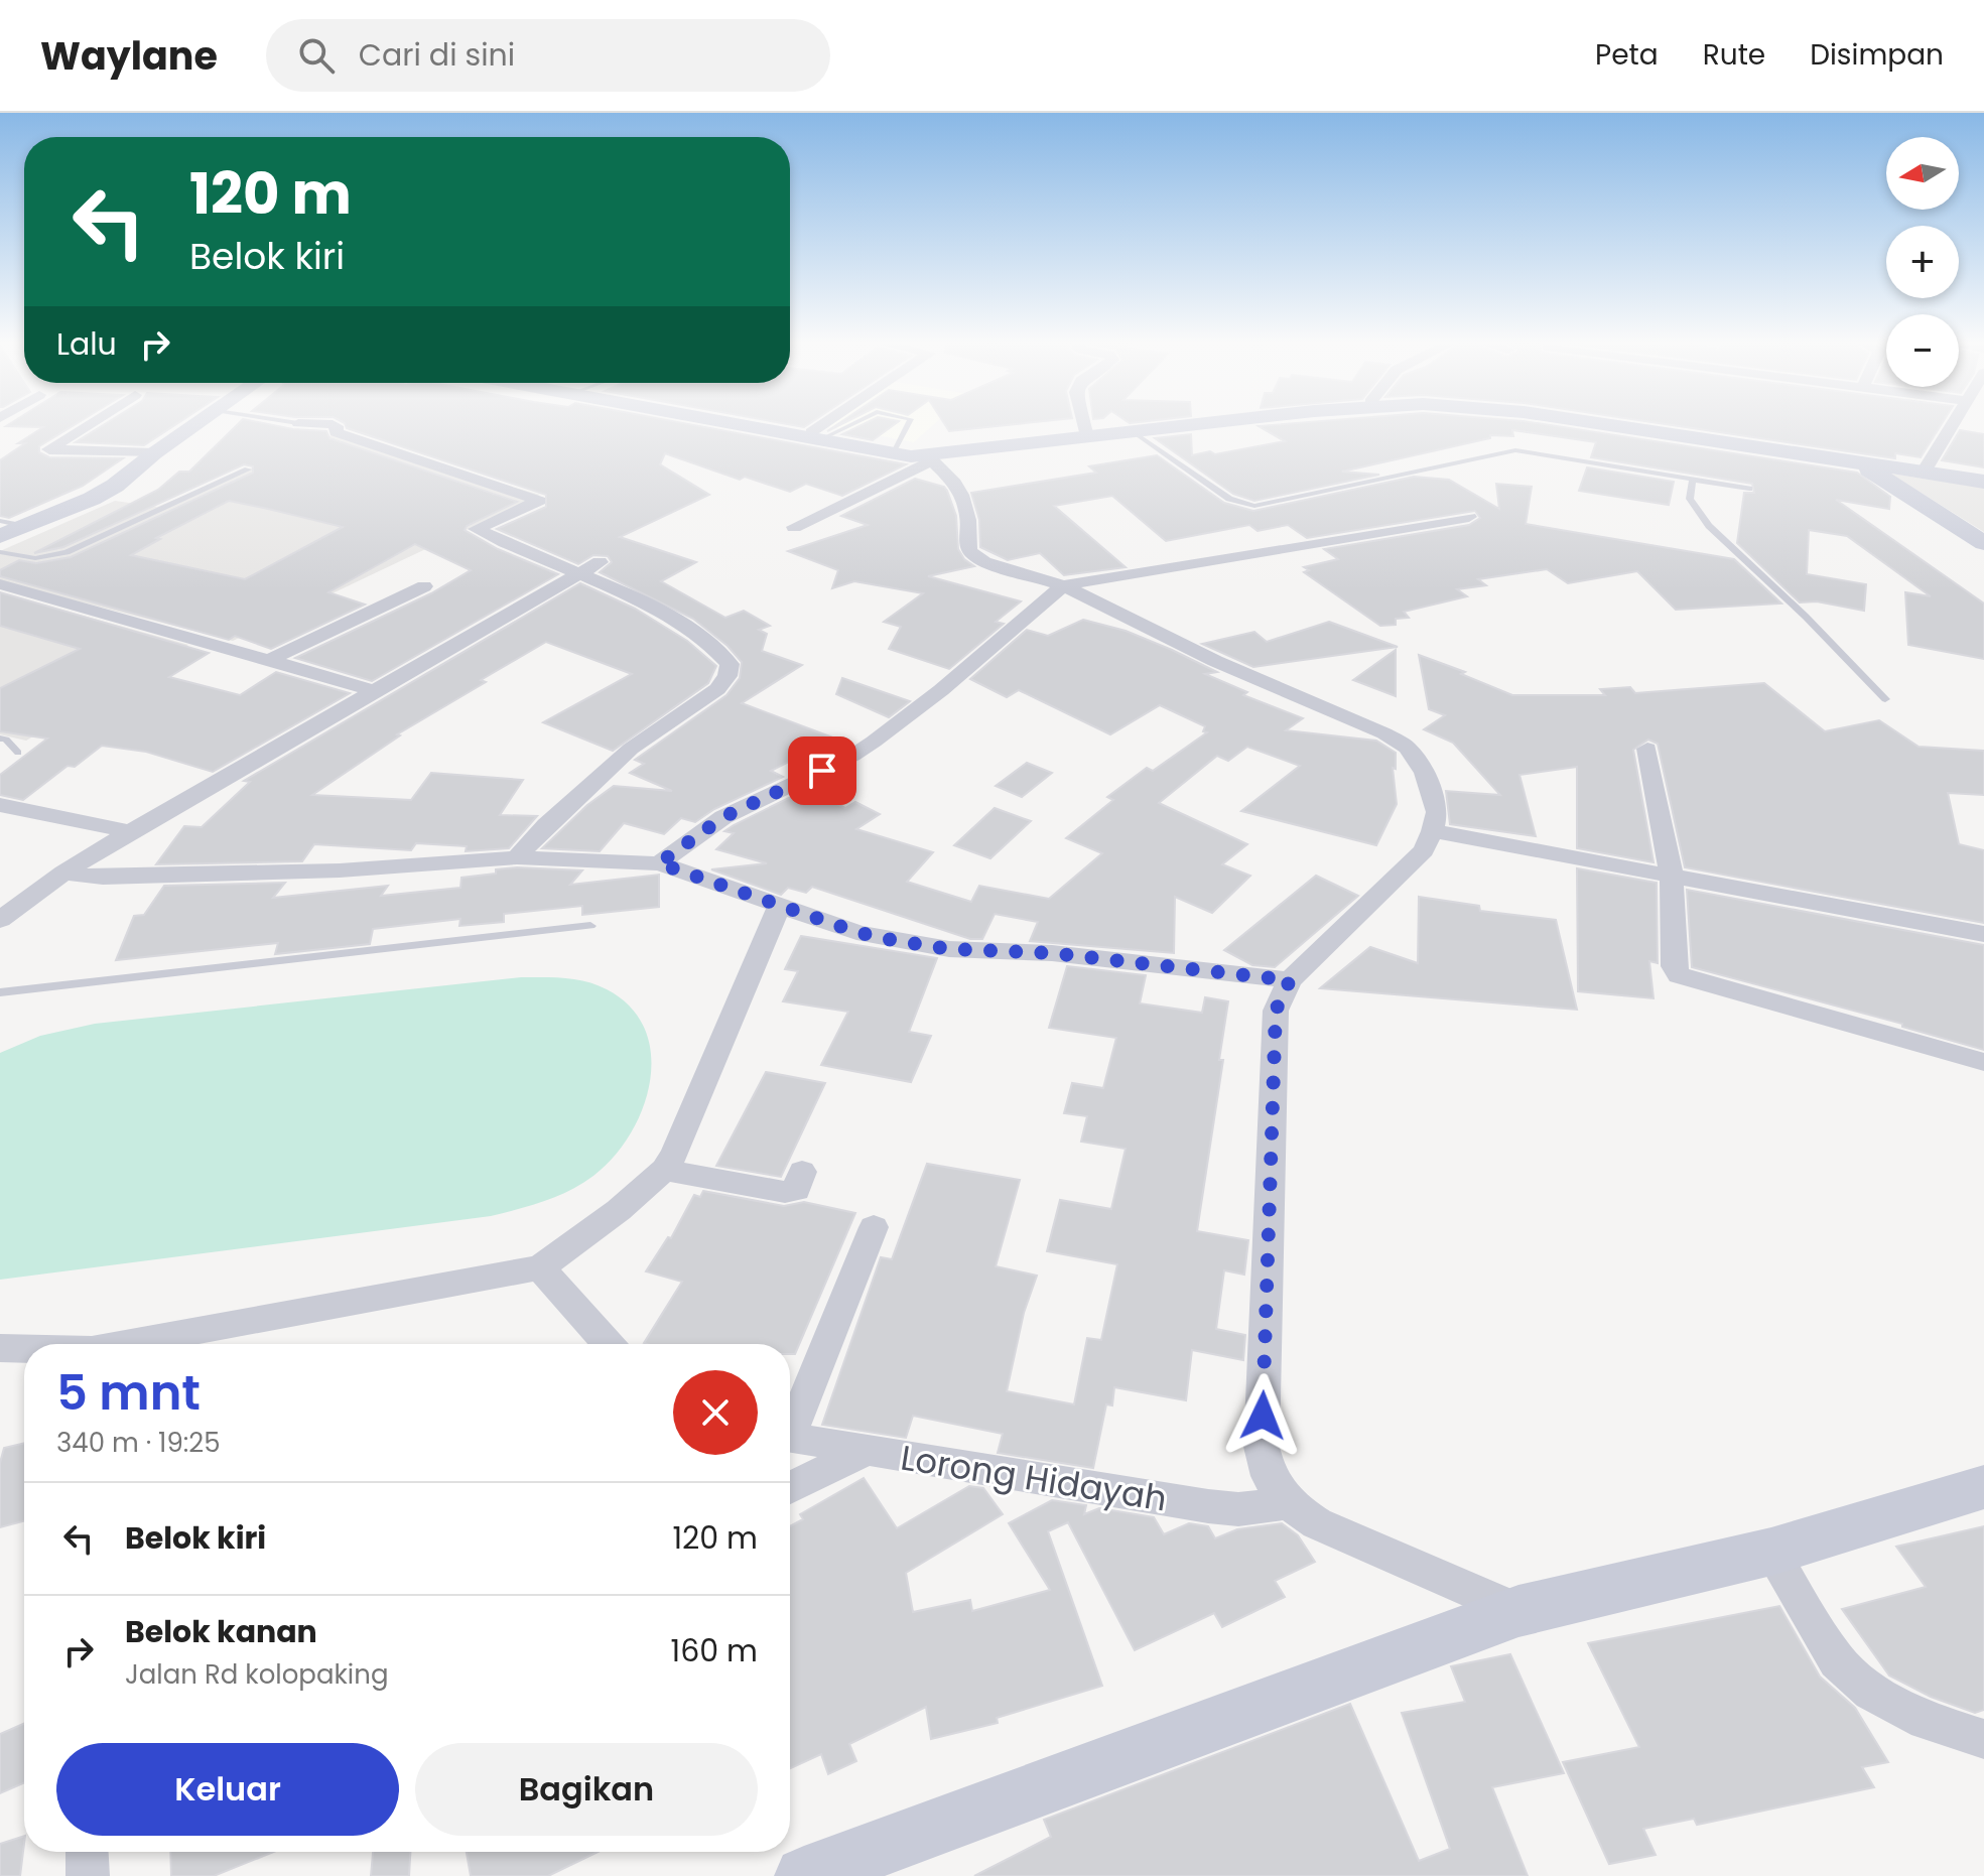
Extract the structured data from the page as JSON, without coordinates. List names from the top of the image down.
{
  "streets": {
    "street": ["Lorong Hidayah"]
  },
  "north": "left",
  "page": {
    "header": "Waylane",
    "search": "Cari di sini",
    "nav": ["Peta", "Rute", "Disimpan"],
    "map_buttons": ["+", "−"],
    "turn": ["120 m", "Belok kiri"],
    "then": "Lalu",
    "heading": ["5 mnt", "340 m · 19:25"],
    "list": [
      {
        "name": "Belok kiri",
        "value": "120 m"
      },
      {
        "name": "Belok kanan",
        "note": "Jalan Rd kolopaking",
        "value": "160 m"
      }
    ],
    "buttons": ["Keluar", "Bagikan"]
  }
}
